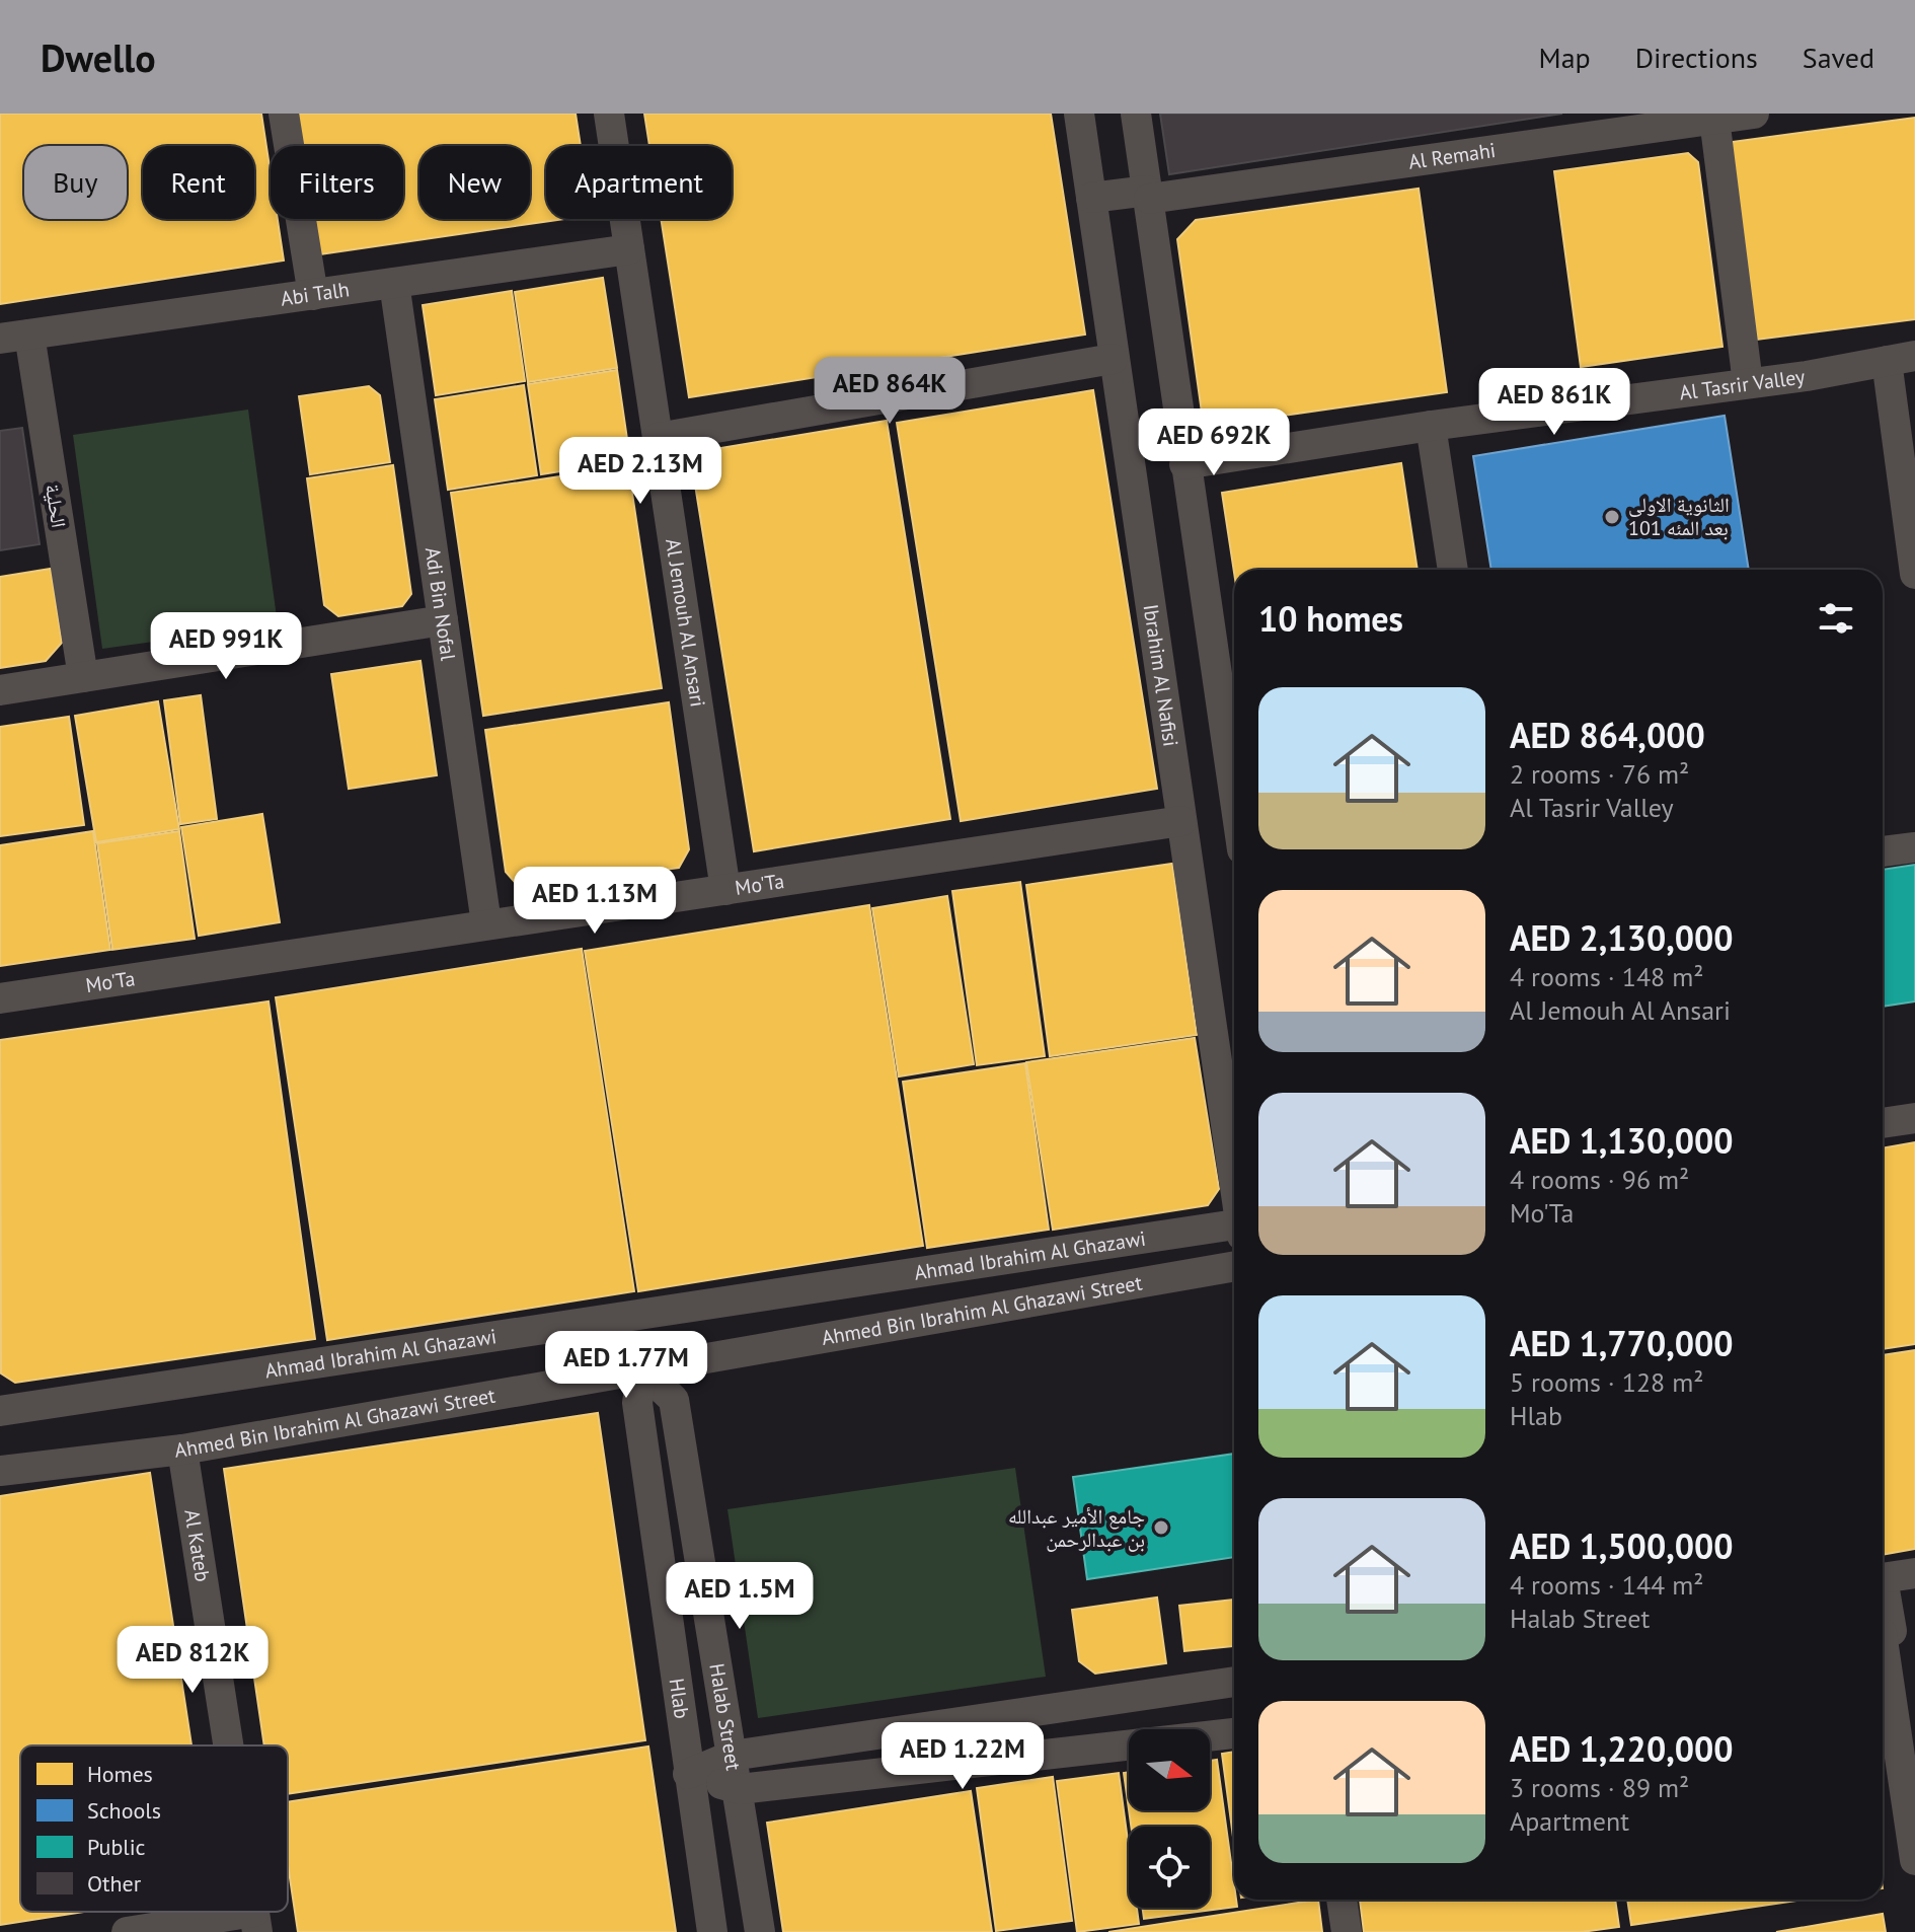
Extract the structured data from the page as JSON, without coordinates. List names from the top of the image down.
{
  "streets": {
    "street": [
      "Al Remahi",
      "Abi Talh",
      "Al Tasrir Valley",
      "الحلية",
      "Adi Bin Nofal",
      "Al Jemouh Al Ansari",
      "Ibrahim Al Nafisi",
      "Mo'Ta",
      "Ahmad Ibrahim Al Ghazawi",
      "Ahmed Bin Ibrahim Al Ghazawi Street",
      "Al Kateb",
      "Hlab",
      "Halab Street"
    ]
  },
  "crossings": [
    ["Al Remahi", "Ibrahim Al Nafisi"],
    ["Abi Talh", "الحلية"],
    ["Abi Talh", "Adi Bin Nofal"],
    ["Abi Talh", "Al Jemouh Al Ansari"],
    ["Adi Bin Nofal", "Mo'Ta"],
    ["Al Jemouh Al Ansari", "Mo'Ta"],
    ["Ibrahim Al Nafisi", "Mo'Ta"],
    ["Ahmed Bin Ibrahim Al Ghazawi Street", "Al Kateb"],
    ["Ahmed Bin Ibrahim Al Ghazawi Street", "Hlab"],
    ["Ahmed Bin Ibrahim Al Ghazawi Street", "Halab Street"],
    ["Hlab", "Halab Street"]
  ],
  "places": ["الثانوية الاولى بعد المئه 101", "جامع الأمير عبدالله بن عبدالرحمن"],
  "legend": [
    "Homes",
    "Schools",
    "Public",
    "Other"
  ],
  "north": "right",
  "page": {
    "header": "Dwello",
    "nav": ["Map", "Directions", "Saved"],
    "chip": [
      "Buy",
      "Rent",
      "Filters",
      "New",
      "Apartment"
    ],
    "price": [
      "AED 864K",
      "AED 861K",
      "AED 692K",
      "AED 2.13M",
      "AED 991K",
      "AED 1.13M",
      "AED 1.77M",
      "AED 1.5M",
      "AED 812K",
      "AED 1.22M"
    ],
    "heading": "10 homes",
    "list": [
      {
        "name": "AED 864,000",
        "note": "2 rooms · 76 m² · Al Tasrir Valley"
      },
      {
        "name": "AED 2,130,000",
        "note": "4 rooms · 148 m² · Al Jemouh Al Ansari"
      },
      {
        "name": "AED 1,130,000",
        "note": "4 rooms · 96 m² · Mo'Ta"
      },
      {
        "name": "AED 1,770,000",
        "note": "5 rooms · 128 m² · Hlab"
      },
      {
        "name": "AED 1,500,000",
        "note": "4 rooms · 144 m² · Halab Street"
      },
      {
        "name": "AED 1,220,000",
        "note": "3 rooms · 89 m² · Apartment"
      }
    ]
  }
}
